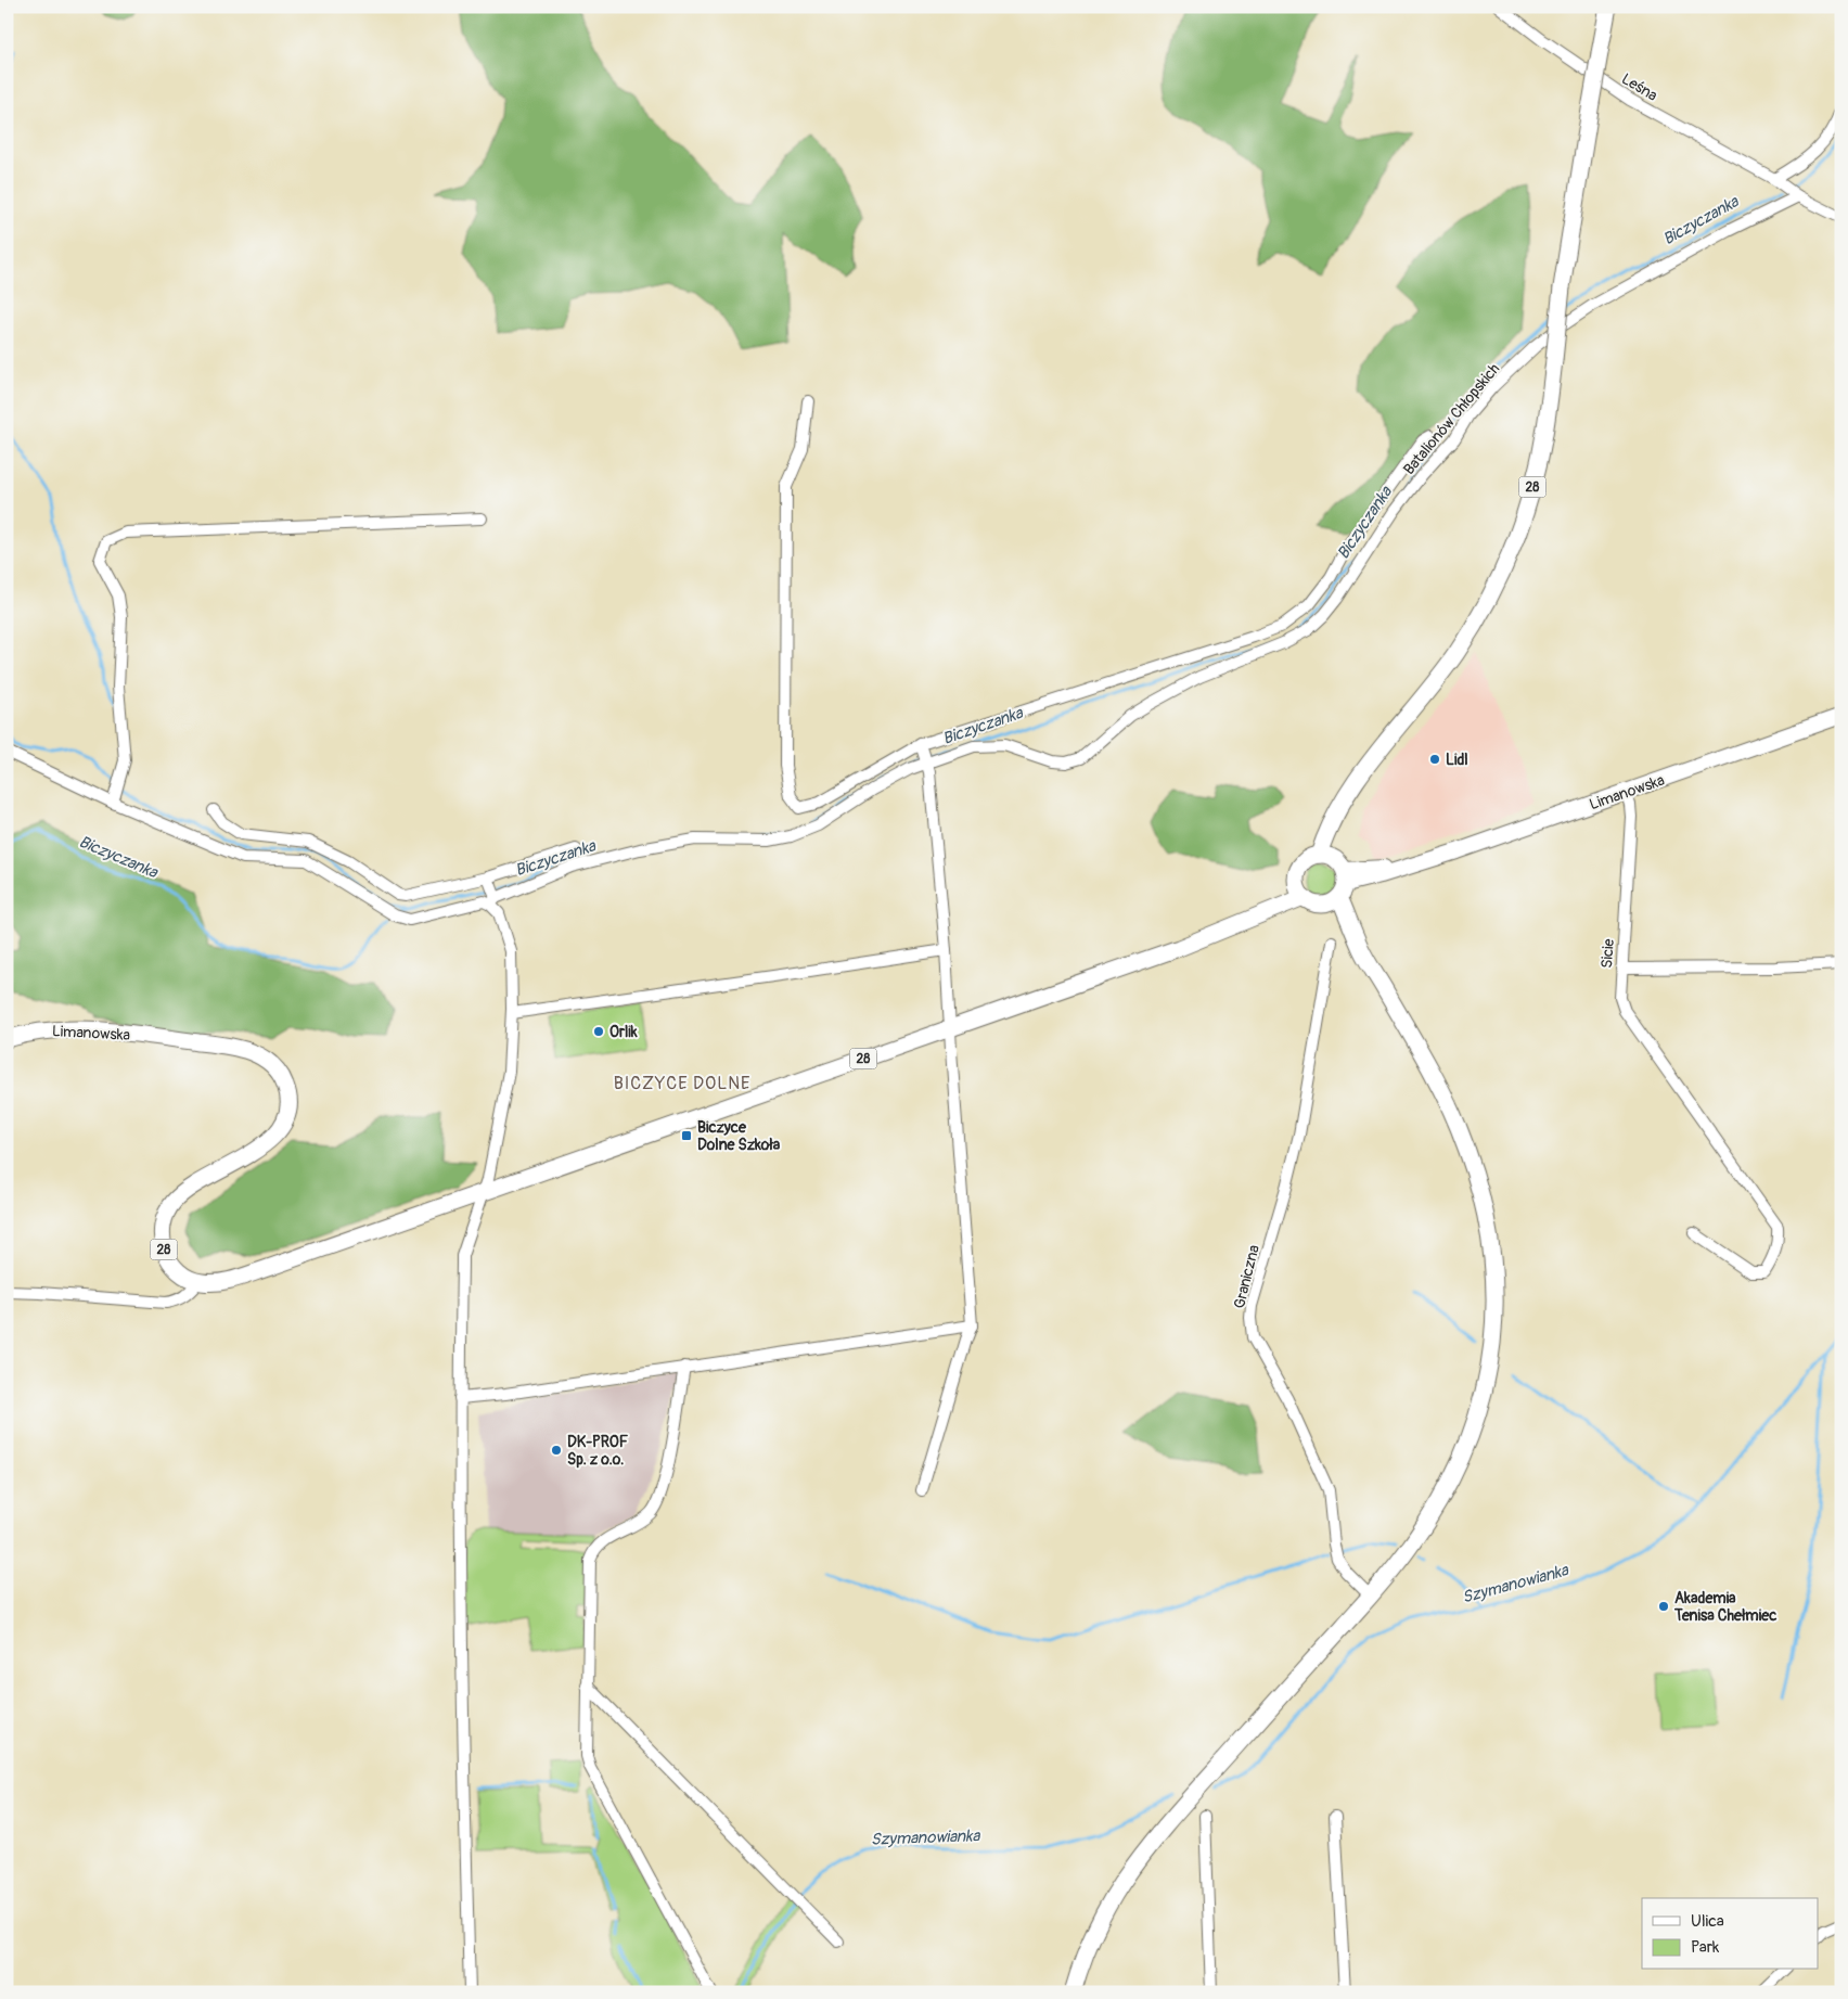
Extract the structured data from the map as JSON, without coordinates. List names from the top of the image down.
{
  "streets": {
    "main road": ["28", "Limanowska"],
    "street": [
      "Leśna",
      "Batalionów Chłopskich",
      "Sicie",
      "Graniczna"
    ]
  },
  "crossings": [
    ["28", "Limanowska"],
    ["Limanowska", "Sicie"]
  ],
  "districts": ["BICZYCE DOLNE"],
  "water": ["Biczyczanka", "Szymanowianka"],
  "places": {
    "other": [
      "Lidl",
      "Orlik",
      "DK-PROF Sp. z o.o.",
      "Akademia Tenisa Chełmiec"
    ],
    "transit": ["Biczyce Dolne Szkoła"]
  },
  "legend": ["Ulica", "Park"]
}
